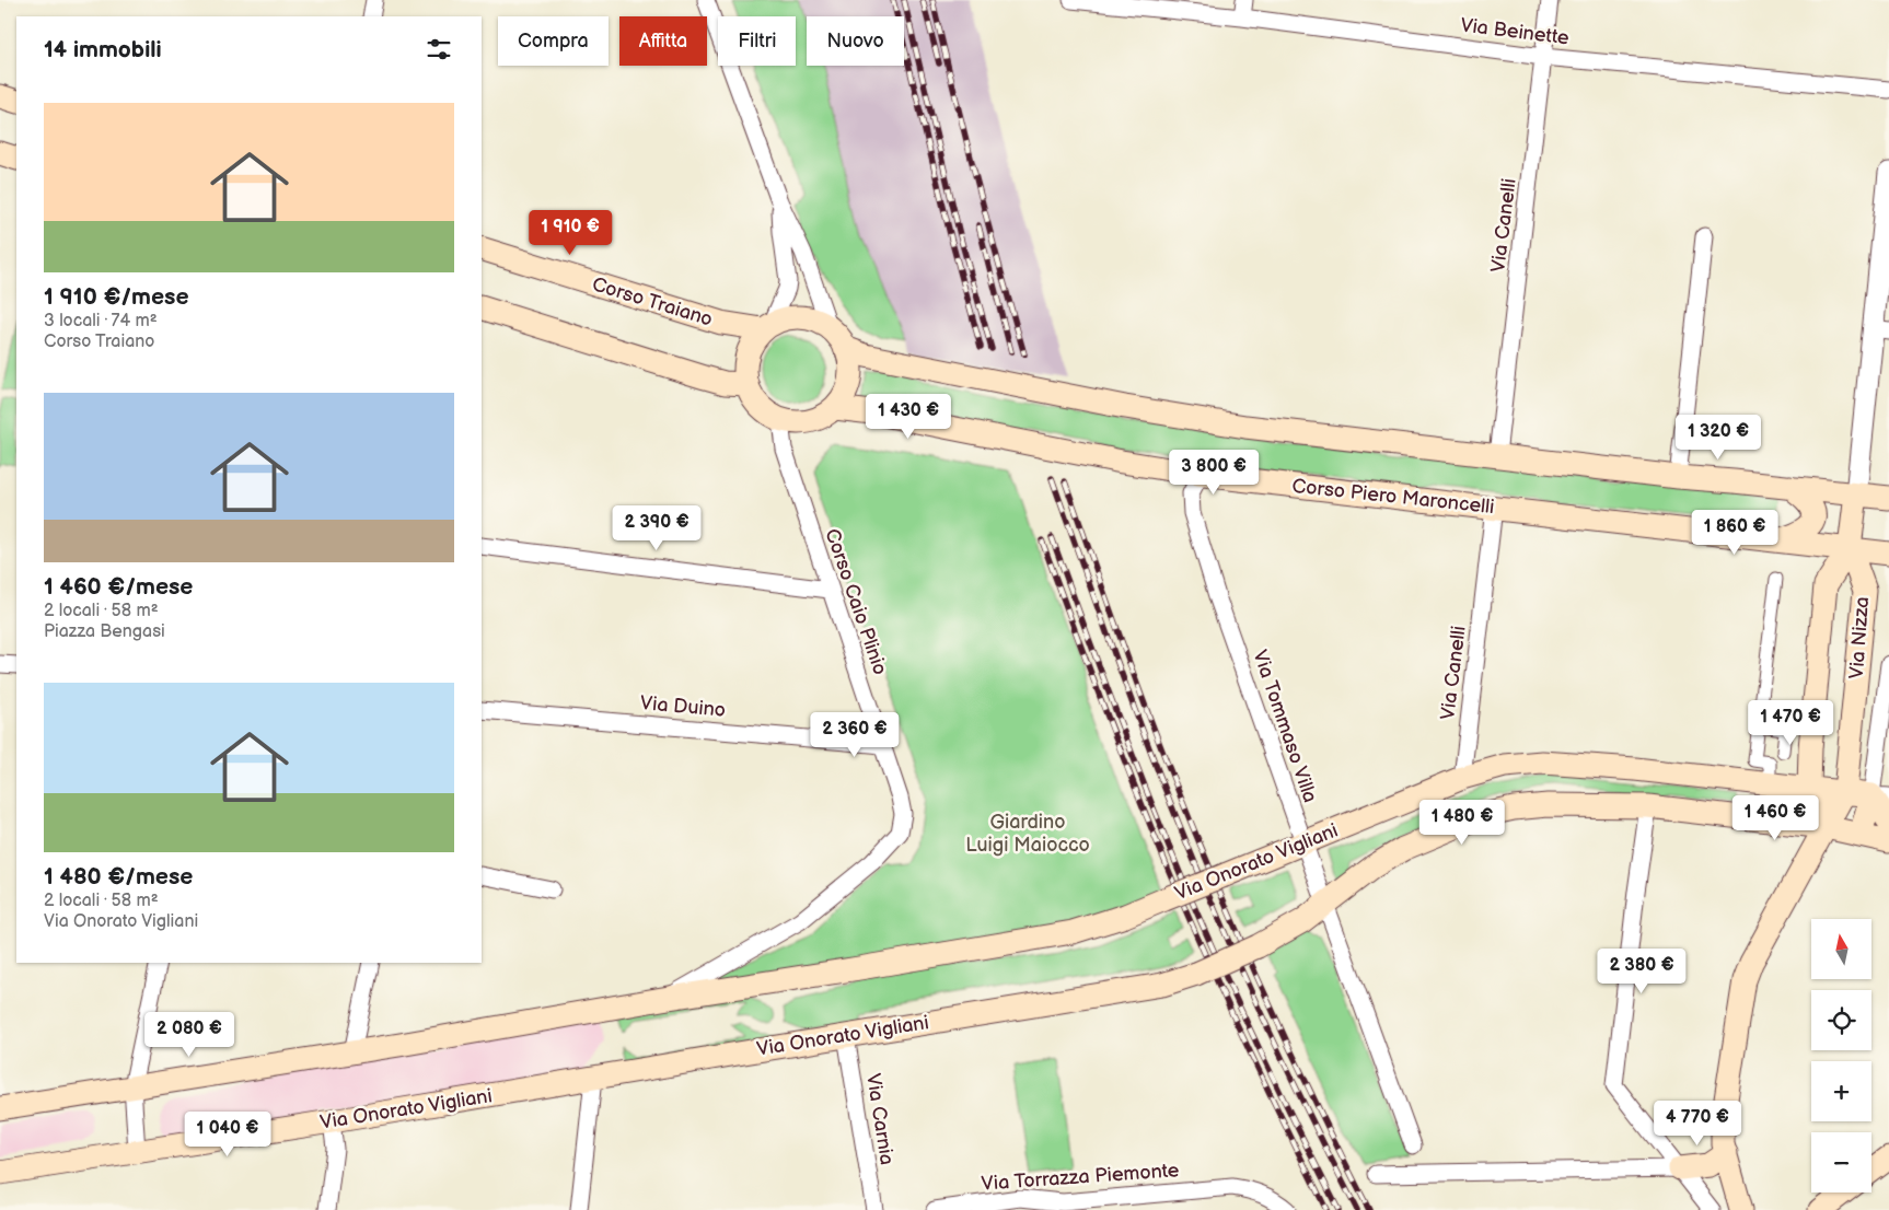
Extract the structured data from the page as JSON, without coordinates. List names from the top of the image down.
{
  "streets": {
    "main road": [
      "Corso Traiano",
      "Corso Piero Maroncelli",
      "Via Nizza",
      "Via Onorato Vigliani"
    ],
    "street": [
      "Via Beinette",
      "Via Canelli",
      "Corso Caio Plinio",
      "Via Duino",
      "Via Tommaso Villa",
      "Via Carnia",
      "Via Torrazza Piemonte"
    ]
  },
  "crossings": [
    ["Via Beinette", "Via Canelli"],
    ["Via Canelli", "Corso Piero Maroncelli"],
    ["Via Canelli", "Via Onorato Vigliani"],
    ["Corso Traiano", "Corso Piero Maroncelli"],
    ["Corso Traiano", "Corso Caio Plinio"],
    ["Corso Piero Maroncelli", "Corso Caio Plinio"],
    ["Corso Piero Maroncelli", "Via Nizza"],
    ["Corso Piero Maroncelli", "Via Tommaso Villa"],
    ["Corso Caio Plinio", "Via Duino"],
    ["Corso Caio Plinio", "Via Onorato Vigliani"],
    ["Via Nizza", "Via Onorato Vigliani"],
    ["Via Tommaso Villa", "Via Onorato Vigliani"],
    ["Via Onorato Vigliani", "Via Carnia"]
  ],
  "parks": ["Giardino Luigi Maiocco"],
  "north": "top",
  "page": {
    "chip": [
      "Compra",
      "Affitta",
      "Filtri",
      "Nuovo"
    ],
    "heading": "14 immobili",
    "list": [
      {
        "name": "1 910 €/mese",
        "note": "3 locali · 74 m² · Corso Traiano"
      },
      {
        "name": "1 460 €/mese",
        "note": "2 locali · 58 m² · Piazza Bengasi"
      },
      {
        "name": "1 480 €/mese",
        "note": "2 locali · 58 m² · Via Onorato Vigliani"
      }
    ],
    "price": [
      "1 910 €",
      "1 430 €",
      "1 320 €",
      "3 800 €",
      "2 390 €",
      "1 860 €",
      "1 470 €",
      "2 360 €",
      "1 460 €",
      "1 480 €",
      "2 380 €",
      "2 080 €",
      "4 770 €",
      "1 040 €"
    ],
    "map_buttons": ["+", "−"]
  }
}
